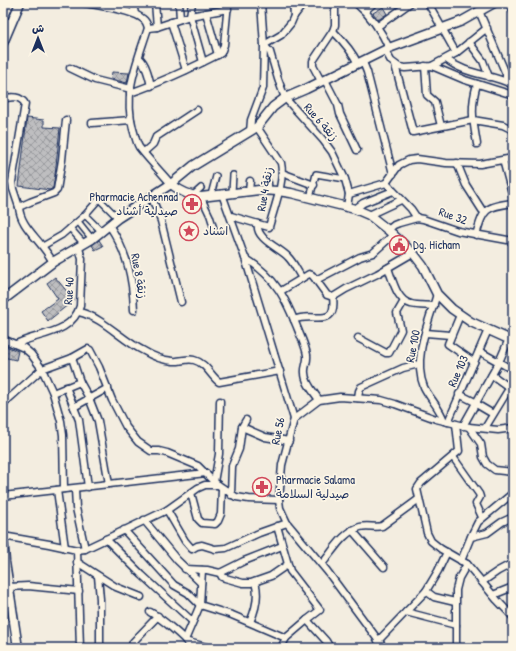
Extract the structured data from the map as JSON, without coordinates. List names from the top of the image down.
{
  "streets": {
    "street": [
      "Rue 6 زنقة",
      "Rue 4 زنقة",
      "Rue 32",
      "Rue 8 زنقة",
      "Rue 40",
      "Rue 100",
      "Rue 103",
      "Rue 56"
    ]
  },
  "crossings": [
    ["Rue 4 زنقة", "Rue 56"],
    ["Rue 100", "Rue 103"]
  ],
  "places": {
    "pharmacy": ["Pharmacie Achennad صيدلية أشناد", "Pharmacie Salama صيدلية السلامة"],
    "place": ["اشناد"],
    "public building": ["Dg. Hicham"]
  },
  "north": "top"
}
